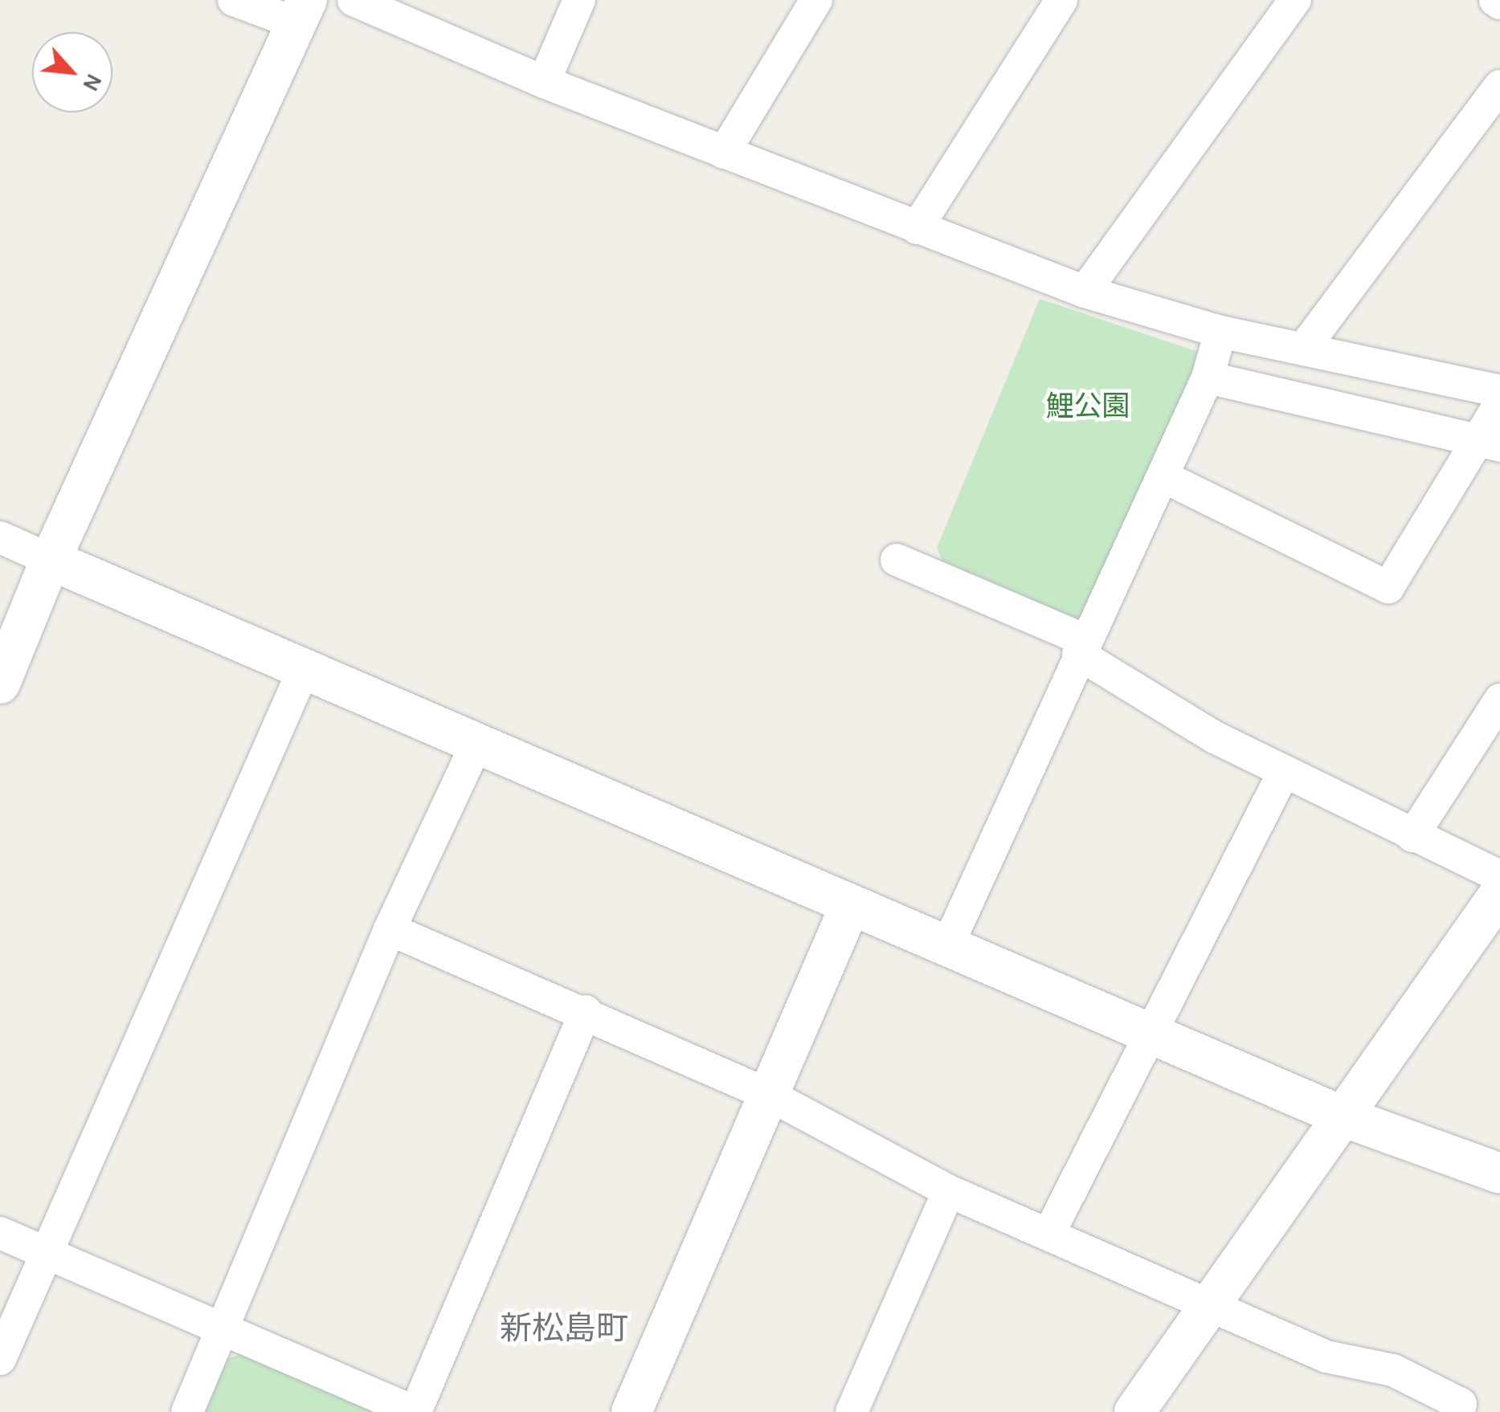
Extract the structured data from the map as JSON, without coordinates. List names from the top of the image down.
{
  "districts": ["新松島町"],
  "parks": ["鯉公園"],
  "north": "bottom right"
}
